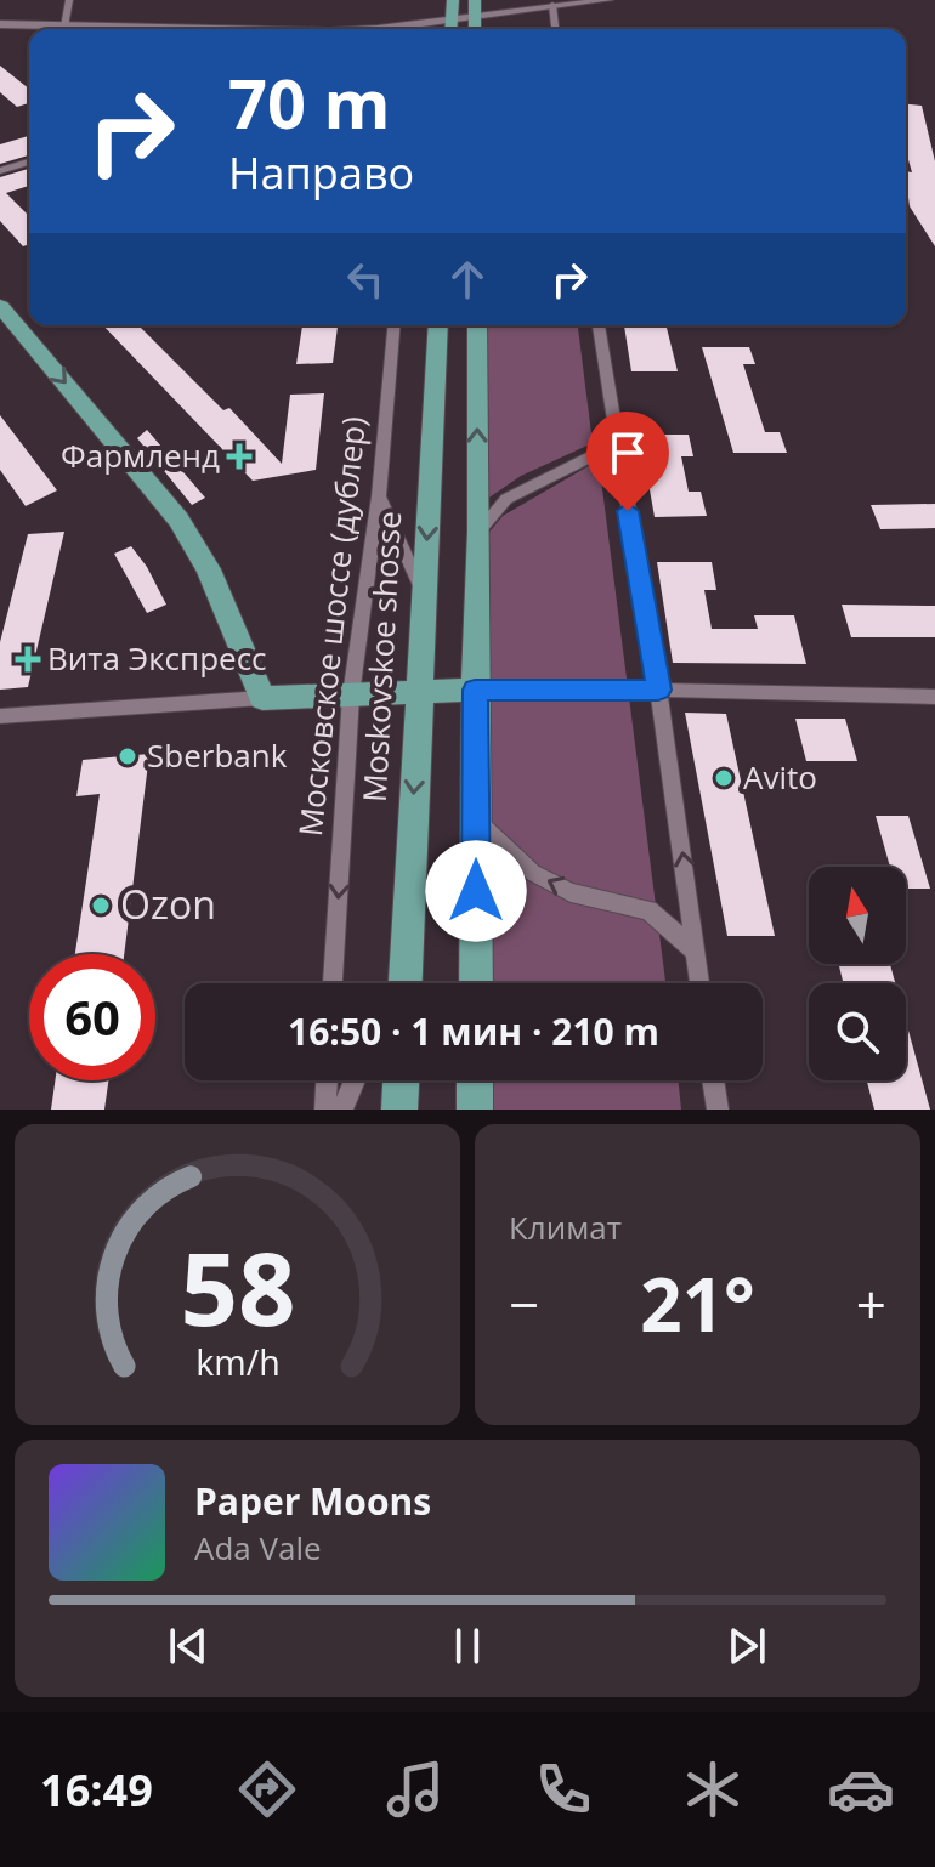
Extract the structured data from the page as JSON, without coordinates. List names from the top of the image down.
{
  "streets": {
    "main road": ["Moskovskoe shosse"],
    "street": ["Московское шоссе (дублер)"]
  },
  "one_way": ["Московское шоссе (дублер)"],
  "places": {
    "health": ["Фармленд", "Вита Экспресс"],
    "other": ["Sberbank", "Avito", "Ozon"]
  },
  "north": "top",
  "page": {
    "turn": ["70 m", "Направо"],
    "limit": "60",
    "trip": "16:50 · 1 мин · 210 m",
    "tile": "Климат",
    "heat": ["−", "21°", "+"],
    "song": ["Paper Moons", "Ada Vale"],
    "tabs": "16:49",
    "gauge": ["58", "km/h"]
  }
}
